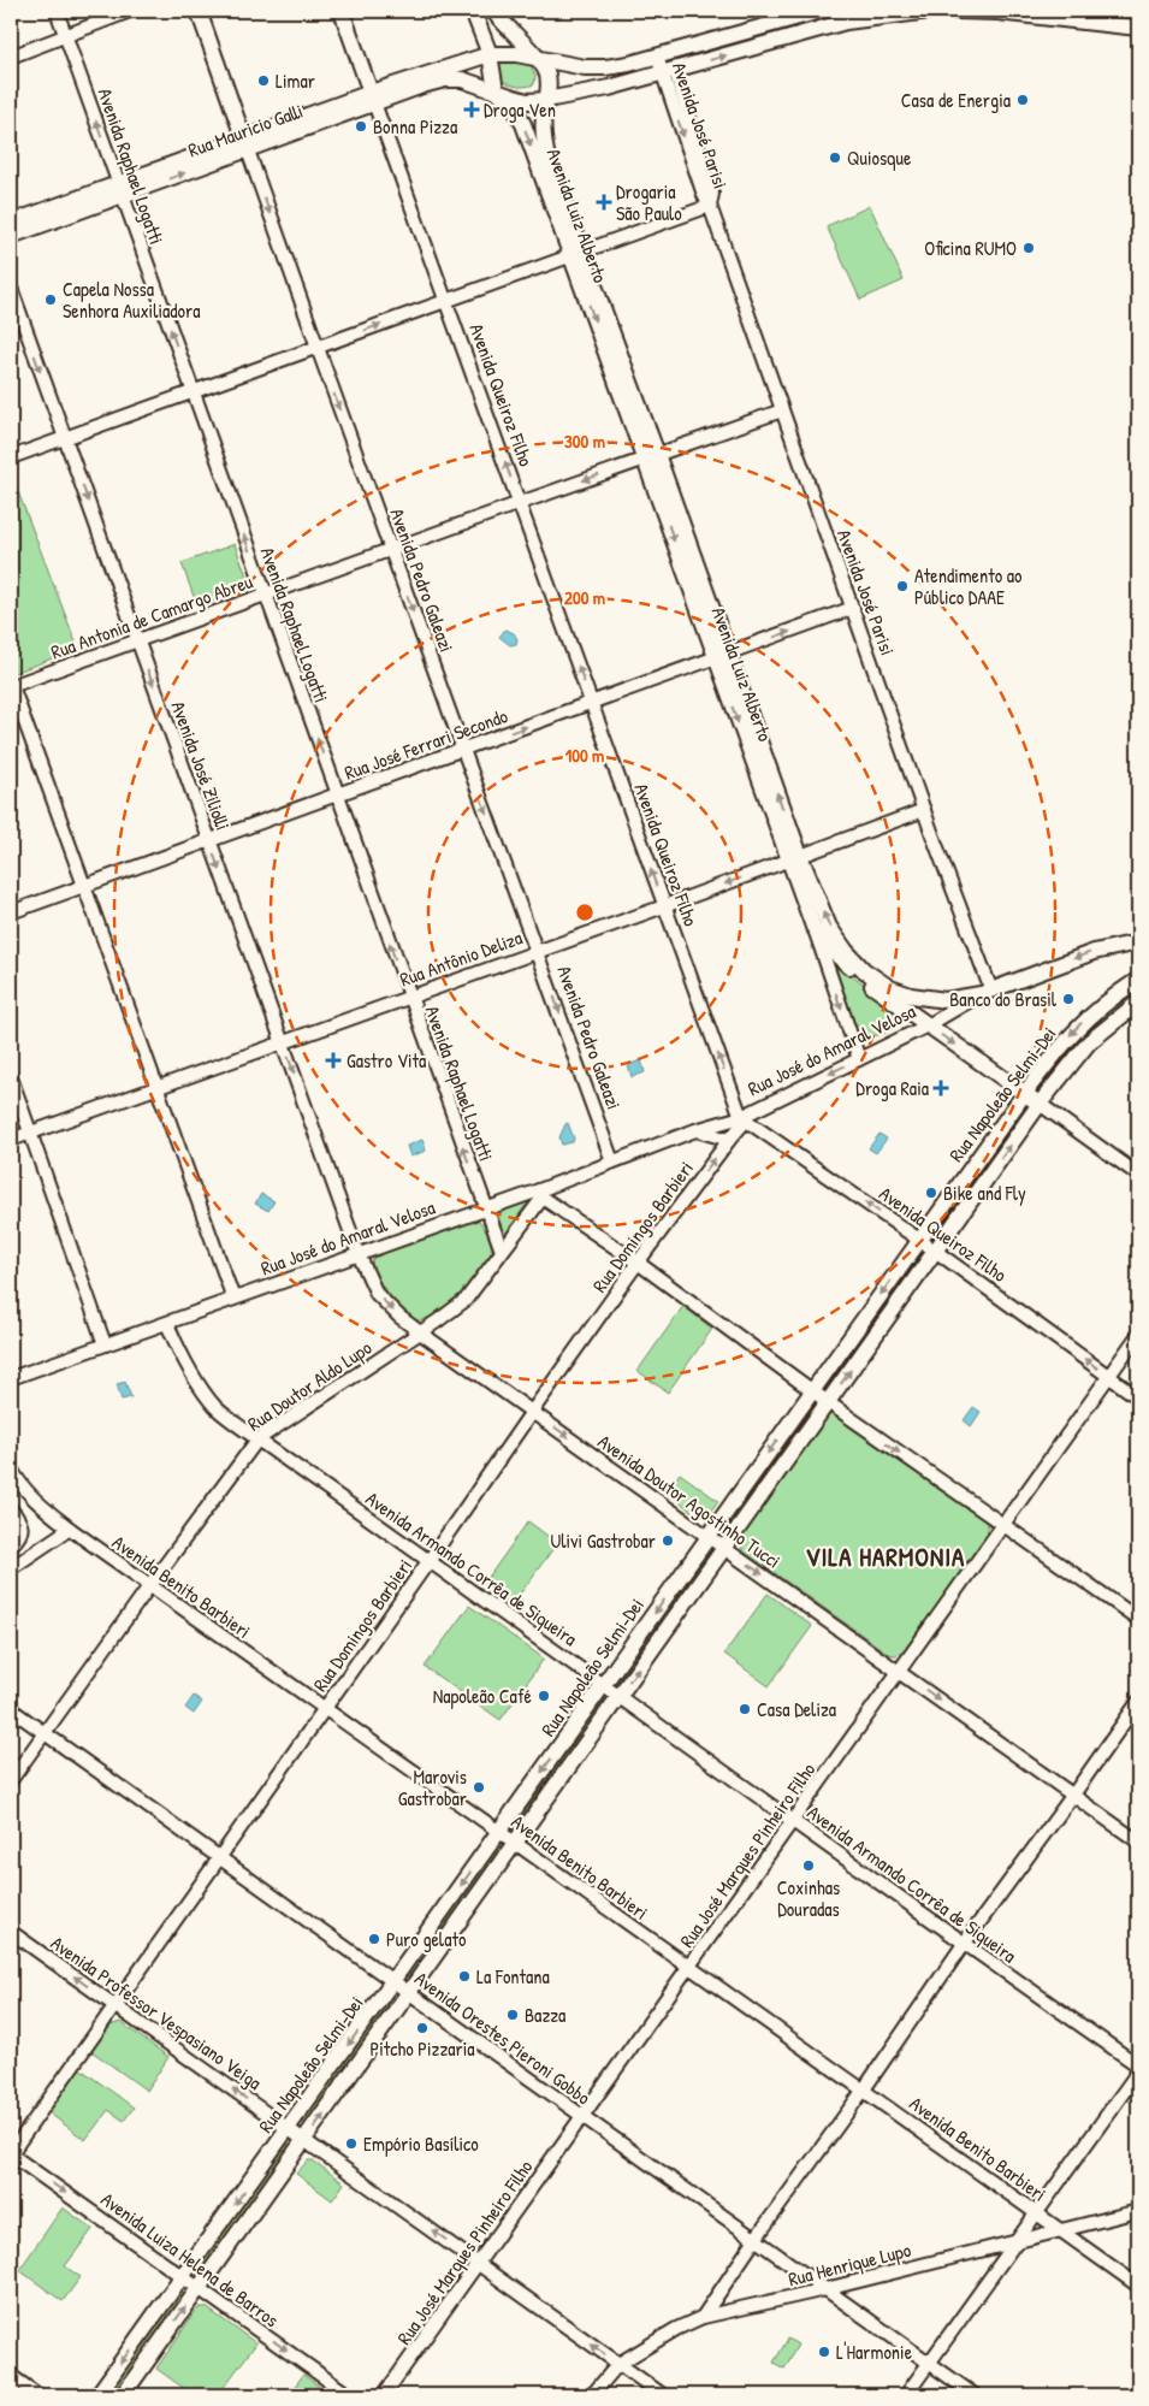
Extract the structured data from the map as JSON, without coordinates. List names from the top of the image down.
{
  "streets": {
    "main road": [
      "Rua Mauricio Galli",
      "Avenida Luiz Alberto",
      "Avenida Queiroz Filho",
      "Avenida Pedro Galeazi",
      "Rua José do Amaral Velosa",
      "Rua Napoleão Selmi-Dei"
    ],
    "street": [
      "Avenida José Parisi",
      "Avenida Raphael Logatti",
      "Rua Antonia de Camargo Abreu",
      "Rua José Ferrari Secondo",
      "Avenida José Ziliolli",
      "Rua Antônio Deliza",
      "Rua Domingos Barbieri",
      "Rua Doutor Aldo Lupo",
      "Avenida Doutor Agostinho Tucci",
      "Avenida Armando Corrêa de Siqueira",
      "Avenida Benito Barbieri",
      "Rua José Marques Pinheiro Filho",
      "Avenida Professor Vespasiano Veiga",
      "Avenida Orestes Pieroni Gobbo",
      "Avenida Luiza Helena de Barros",
      "Rua Henrique Lupo"
    ]
  },
  "crossings": [
    ["Avenida José Parisi", "Rua Mauricio Galli"],
    ["Avenida José Parisi", "Rua Antonia de Camargo Abreu"],
    ["Avenida José Parisi", "Rua José Ferrari Secondo"],
    ["Avenida José Parisi", "Rua Antônio Deliza"],
    ["Avenida José Parisi", "Rua José do Amaral Velosa"],
    ["Rua Mauricio Galli", "Avenida Raphael Logatti"],
    ["Rua Mauricio Galli", "Avenida Luiz Alberto"],
    ["Rua Mauricio Galli", "Avenida Queiroz Filho"],
    ["Rua Mauricio Galli", "Avenida Pedro Galeazi"],
    ["Avenida Raphael Logatti", "Rua Antonia de Camargo Abreu"],
    ["Avenida Raphael Logatti", "Rua José Ferrari Secondo"],
    ["Avenida Raphael Logatti", "Rua Antônio Deliza"],
    ["Avenida Raphael Logatti", "Rua José do Amaral Velosa"],
    ["Avenida Raphael Logatti", "Rua Doutor Aldo Lupo"],
    ["Avenida Luiz Alberto", "Rua Antonia de Camargo Abreu"],
    ["Avenida Luiz Alberto", "Rua José Ferrari Secondo"],
    ["Avenida Luiz Alberto", "Rua Antônio Deliza"],
    ["Avenida Luiz Alberto", "Rua José do Amaral Velosa"],
    ["Avenida Luiz Alberto", "Rua Napoleão Selmi-Dei"],
    ["Avenida Queiroz Filho", "Rua Antonia de Camargo Abreu"],
    ["Avenida Queiroz Filho", "Rua José Ferrari Secondo"],
    ["Avenida Queiroz Filho", "Rua Antônio Deliza"],
    ["Avenida Queiroz Filho", "Rua José do Amaral Velosa"],
    ["Avenida Queiroz Filho", "Rua Napoleão Selmi-Dei"],
    ["Avenida Queiroz Filho", "Rua Domingos Barbieri"],
    ["Avenida Queiroz Filho", "Rua José Marques Pinheiro Filho"],
    ["Avenida Pedro Galeazi", "Rua Antonia de Camargo Abreu"],
    ["Avenida Pedro Galeazi", "Rua José Ferrari Secondo"],
    ["Avenida Pedro Galeazi", "Rua Antônio Deliza"],
    ["Avenida Pedro Galeazi", "Rua José do Amaral Velosa"],
    ["Rua Antonia de Camargo Abreu", "Avenida José Ziliolli"],
    ["Rua José Ferrari Secondo", "Avenida José Ziliolli"],
    ["Avenida José Ziliolli", "Rua Antônio Deliza"],
    ["Avenida José Ziliolli", "Rua José do Amaral Velosa"],
    ["Avenida José Ziliolli", "Avenida Doutor Agostinho Tucci"],
    ["Rua José do Amaral Velosa", "Rua Domingos Barbieri"],
    ["Rua José do Amaral Velosa", "Rua Doutor Aldo Lupo"],
    ["Rua José do Amaral Velosa", "Avenida Doutor Agostinho Tucci"],
    ["Rua José do Amaral Velosa", "Avenida Armando Corrêa de Siqueira"],
    ["Rua Napoleão Selmi-Dei", "Avenida Doutor Agostinho Tucci"],
    ["Rua Napoleão Selmi-Dei", "Avenida Armando Corrêa de Siqueira"],
    ["Rua Napoleão Selmi-Dei", "Avenida Benito Barbieri"],
    ["Rua Napoleão Selmi-Dei", "Avenida Professor Vespasiano Veiga"],
    ["Rua Napoleão Selmi-Dei", "Avenida Orestes Pieroni Gobbo"],
    ["Rua Napoleão Selmi-Dei", "Avenida Luiza Helena de Barros"],
    ["Rua Domingos Barbieri", "Avenida Doutor Agostinho Tucci"],
    ["Rua Domingos Barbieri", "Avenida Armando Corrêa de Siqueira"],
    ["Rua Domingos Barbieri", "Avenida Benito Barbieri"],
    ["Rua Domingos Barbieri", "Avenida Professor Vespasiano Veiga"],
    ["Rua Domingos Barbieri", "Avenida Orestes Pieroni Gobbo"],
    ["Rua Domingos Barbieri", "Avenida Luiza Helena de Barros"],
    ["Rua Doutor Aldo Lupo", "Avenida Doutor Agostinho Tucci"],
    ["Rua Doutor Aldo Lupo", "Avenida Armando Corrêa de Siqueira"],
    ["Rua Doutor Aldo Lupo", "Avenida Benito Barbieri"],
    ["Rua Doutor Aldo Lupo", "Avenida Orestes Pieroni Gobbo"],
    ["Avenida Doutor Agostinho Tucci", "Rua José Marques Pinheiro Filho"],
    ["Avenida Armando Corrêa de Siqueira", "Rua José Marques Pinheiro Filho"],
    ["Avenida Benito Barbieri", "Rua José Marques Pinheiro Filho"],
    ["Avenida Benito Barbieri", "Rua Henrique Lupo"],
    ["Rua José Marques Pinheiro Filho", "Avenida Professor Vespasiano Veiga"],
    ["Rua José Marques Pinheiro Filho", "Avenida Orestes Pieroni Gobbo"],
    ["Avenida Professor Vespasiano Veiga", "Rua Henrique Lupo"],
    ["Avenida Orestes Pieroni Gobbo", "Rua Henrique Lupo"]
  ],
  "one_way": [
    "Avenida Raphael Logatti",
    "Avenida Queiroz Filho",
    "Avenida Pedro Galeazi",
    "Avenida José Ziliolli",
    "Avenida Doutor Agostinho Tucci",
    "Avenida Professor Vespasiano Veiga",
    "Avenida Luiza Helena de Barros"
  ],
  "districts": ["VILA HARMONIA"],
  "places": {
    "other": [
      "Limar",
      "Casa de Energia",
      "Bonna Pizza",
      "Quiosque",
      "Oficina RUMO",
      "Capela Nossa Senhora Auxiliadora",
      "Atendimento ao Público DAAE",
      "Banco do Brasil",
      "Bike and Fly",
      "Ulivi Gastrobar",
      "Napoleão Café",
      "Casa Deliza",
      "Marovis Gastrobar",
      "Coxinhas Douradas",
      "Puro gelato",
      "La Fontana",
      "Bazza",
      "Pitcho Pizzaria",
      "Empório Basílico",
      "L'Harmonie"
    ],
    "health": [
      "Droga Ven",
      "Drogaria São Paulo",
      "Gastro Vita",
      "Droga Raia"
    ]
  },
  "rings": ["300 m", "200 m", "100 m"]
}
